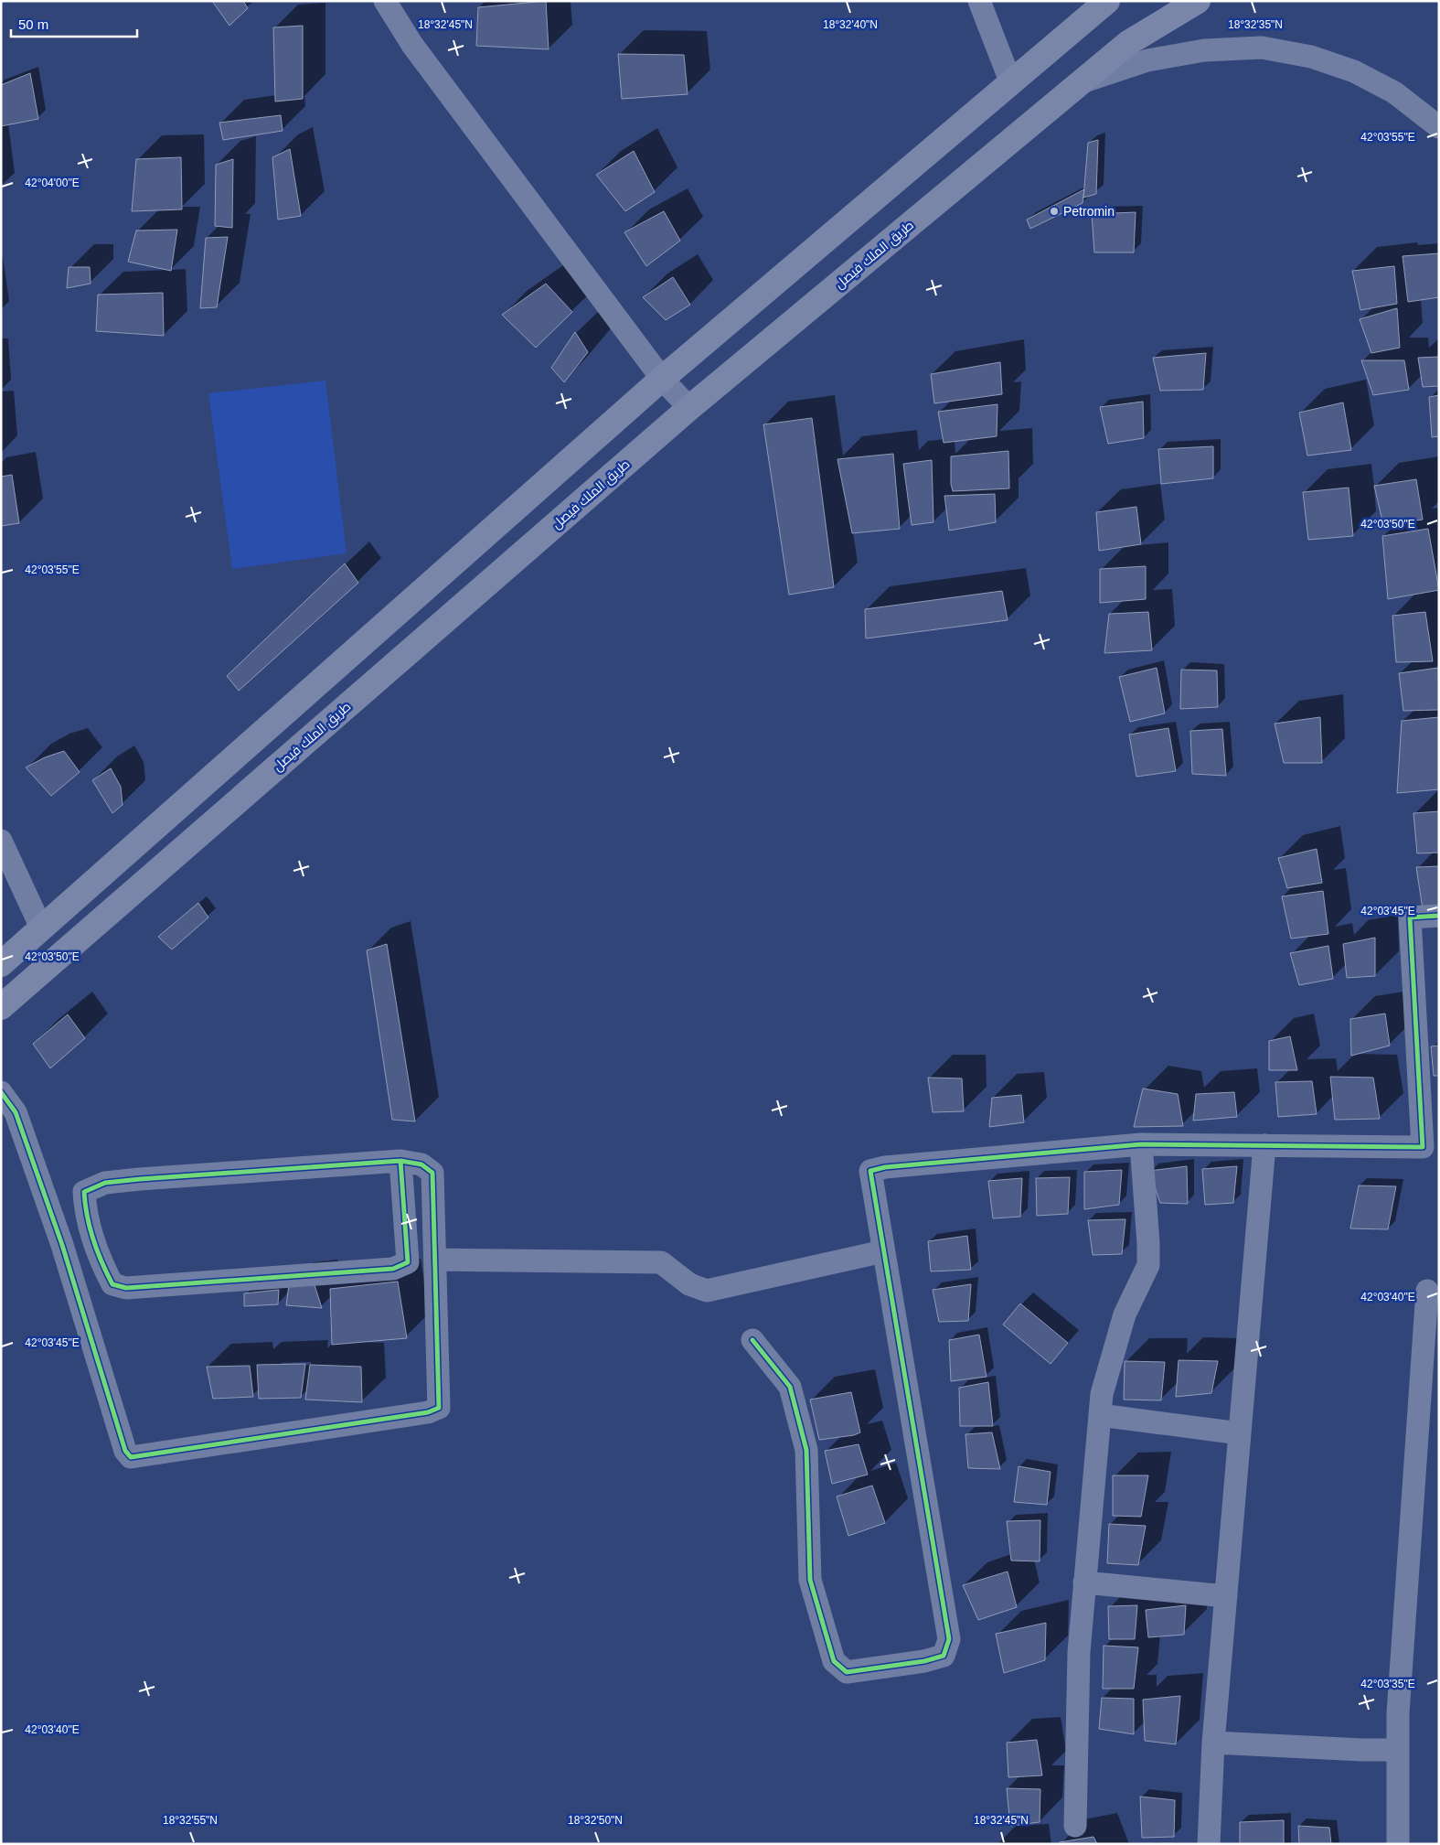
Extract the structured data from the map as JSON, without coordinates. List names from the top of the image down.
{
  "streets": {
    "main road": ["طريق الملك فيصل"]
  },
  "places": ["Petromin"],
  "scale_bar": "50 m",
  "coordinates": [
    "18°32'45\"N",
    "18°32'40\"N",
    "18°32'35\"N",
    "42°03'55\"E",
    "42°04'00\"E",
    "42°03'50\"E",
    "42°03'45\"E",
    "42°03'40\"E",
    "42°03'35\"E",
    "18°32'55\"N",
    "18°32'50\"N"
  ]
}
